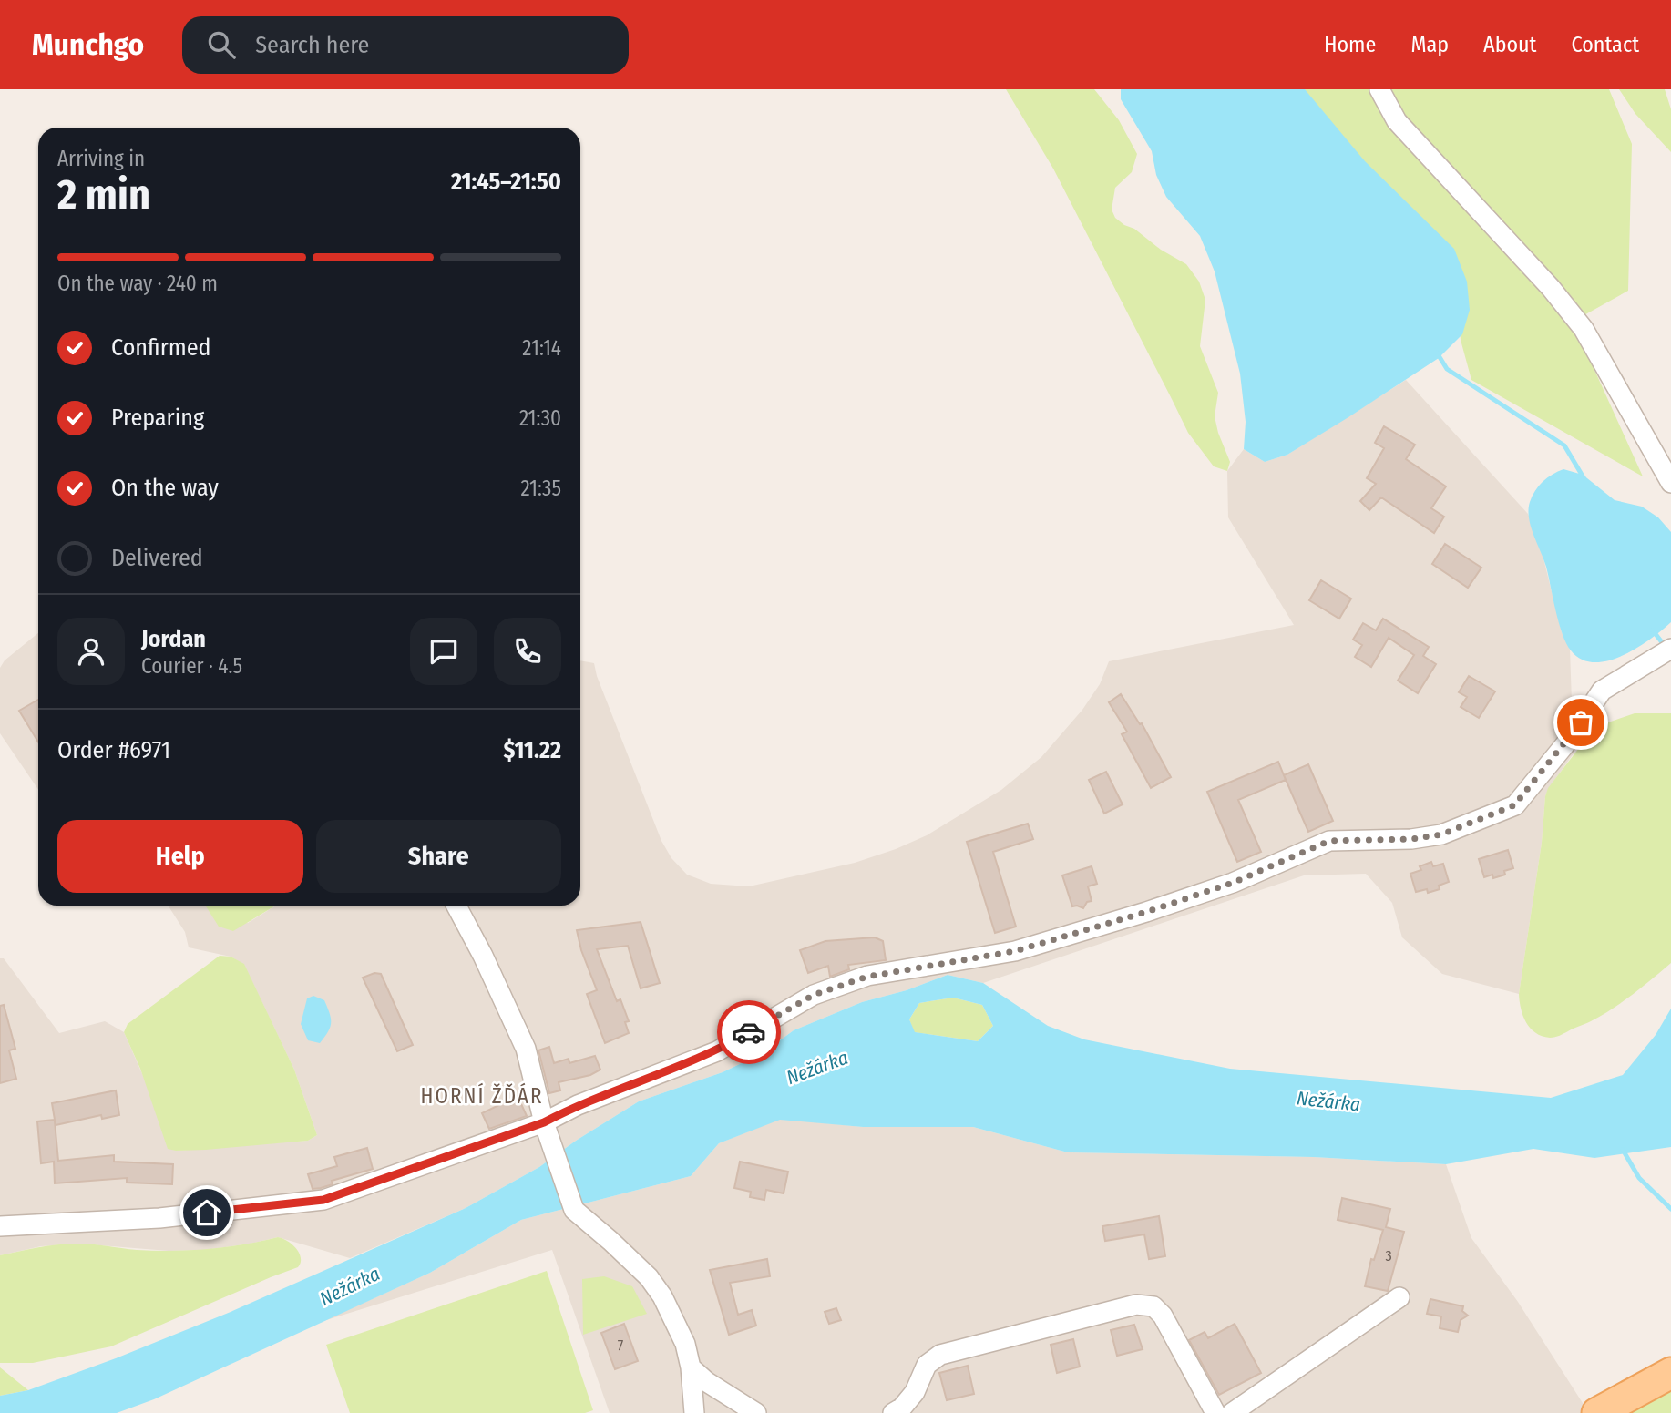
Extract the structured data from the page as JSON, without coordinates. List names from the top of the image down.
{
  "districts": ["HORNÍ ŽĎÁR"],
  "water": ["Nežárka"],
  "house_numbers": ["3", "7"],
  "page": {
    "header": "Munchgo",
    "search": "Search here",
    "nav": [
      "Home",
      "Map",
      "About",
      "Contact"
    ],
    "heading": ["2 min", "Arriving in", "21:45–21:50"],
    "panel": [
      "Jordan",
      "Courier · 4.5",
      "Order #6971",
      "$11.22"
    ],
    "bar": "On the way · 240 m",
    "list": [
      ["Confirmed", "21:14"],
      ["Preparing", "21:30"],
      ["On the way", "21:35"],
      "Delivered"
    ],
    "buttons": ["Help", "Share"]
  }
}
